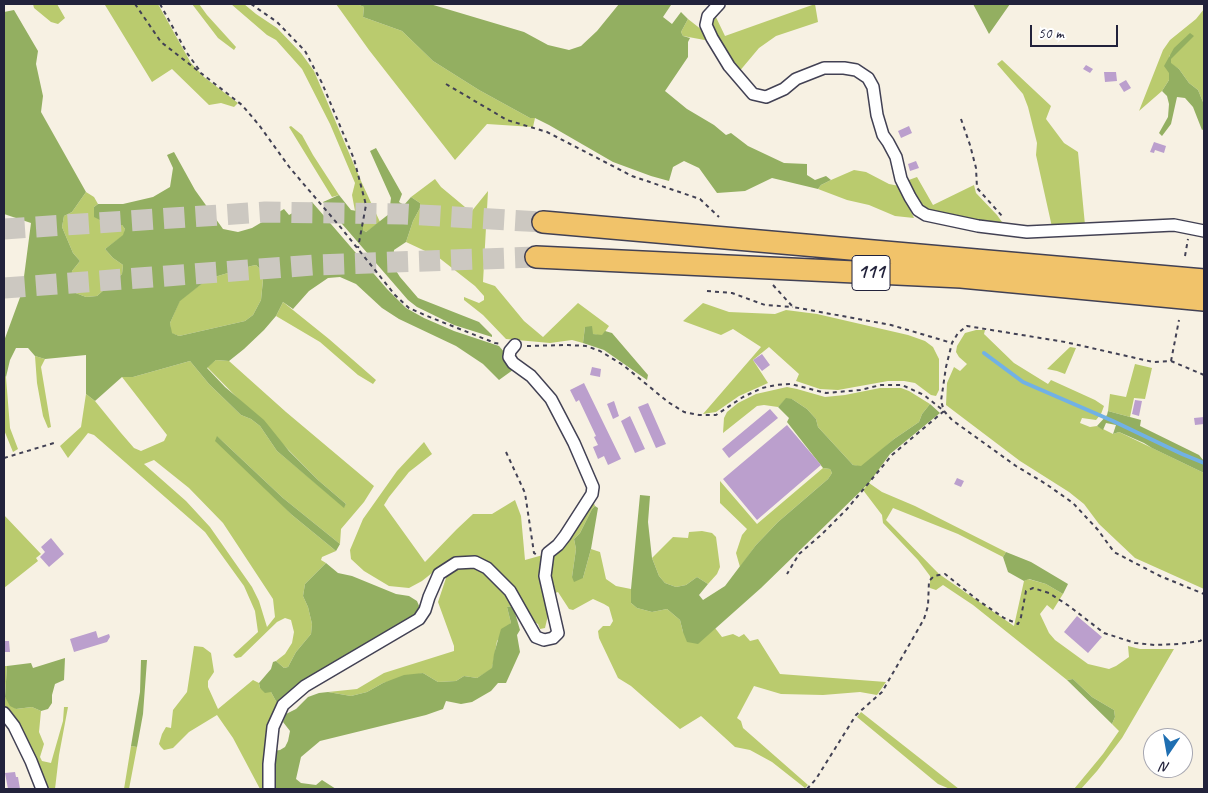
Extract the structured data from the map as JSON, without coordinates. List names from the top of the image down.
{
  "streets": {
    "highway": ["111"]
  },
  "scale_bar": "50 m",
  "north": "bottom"
}
